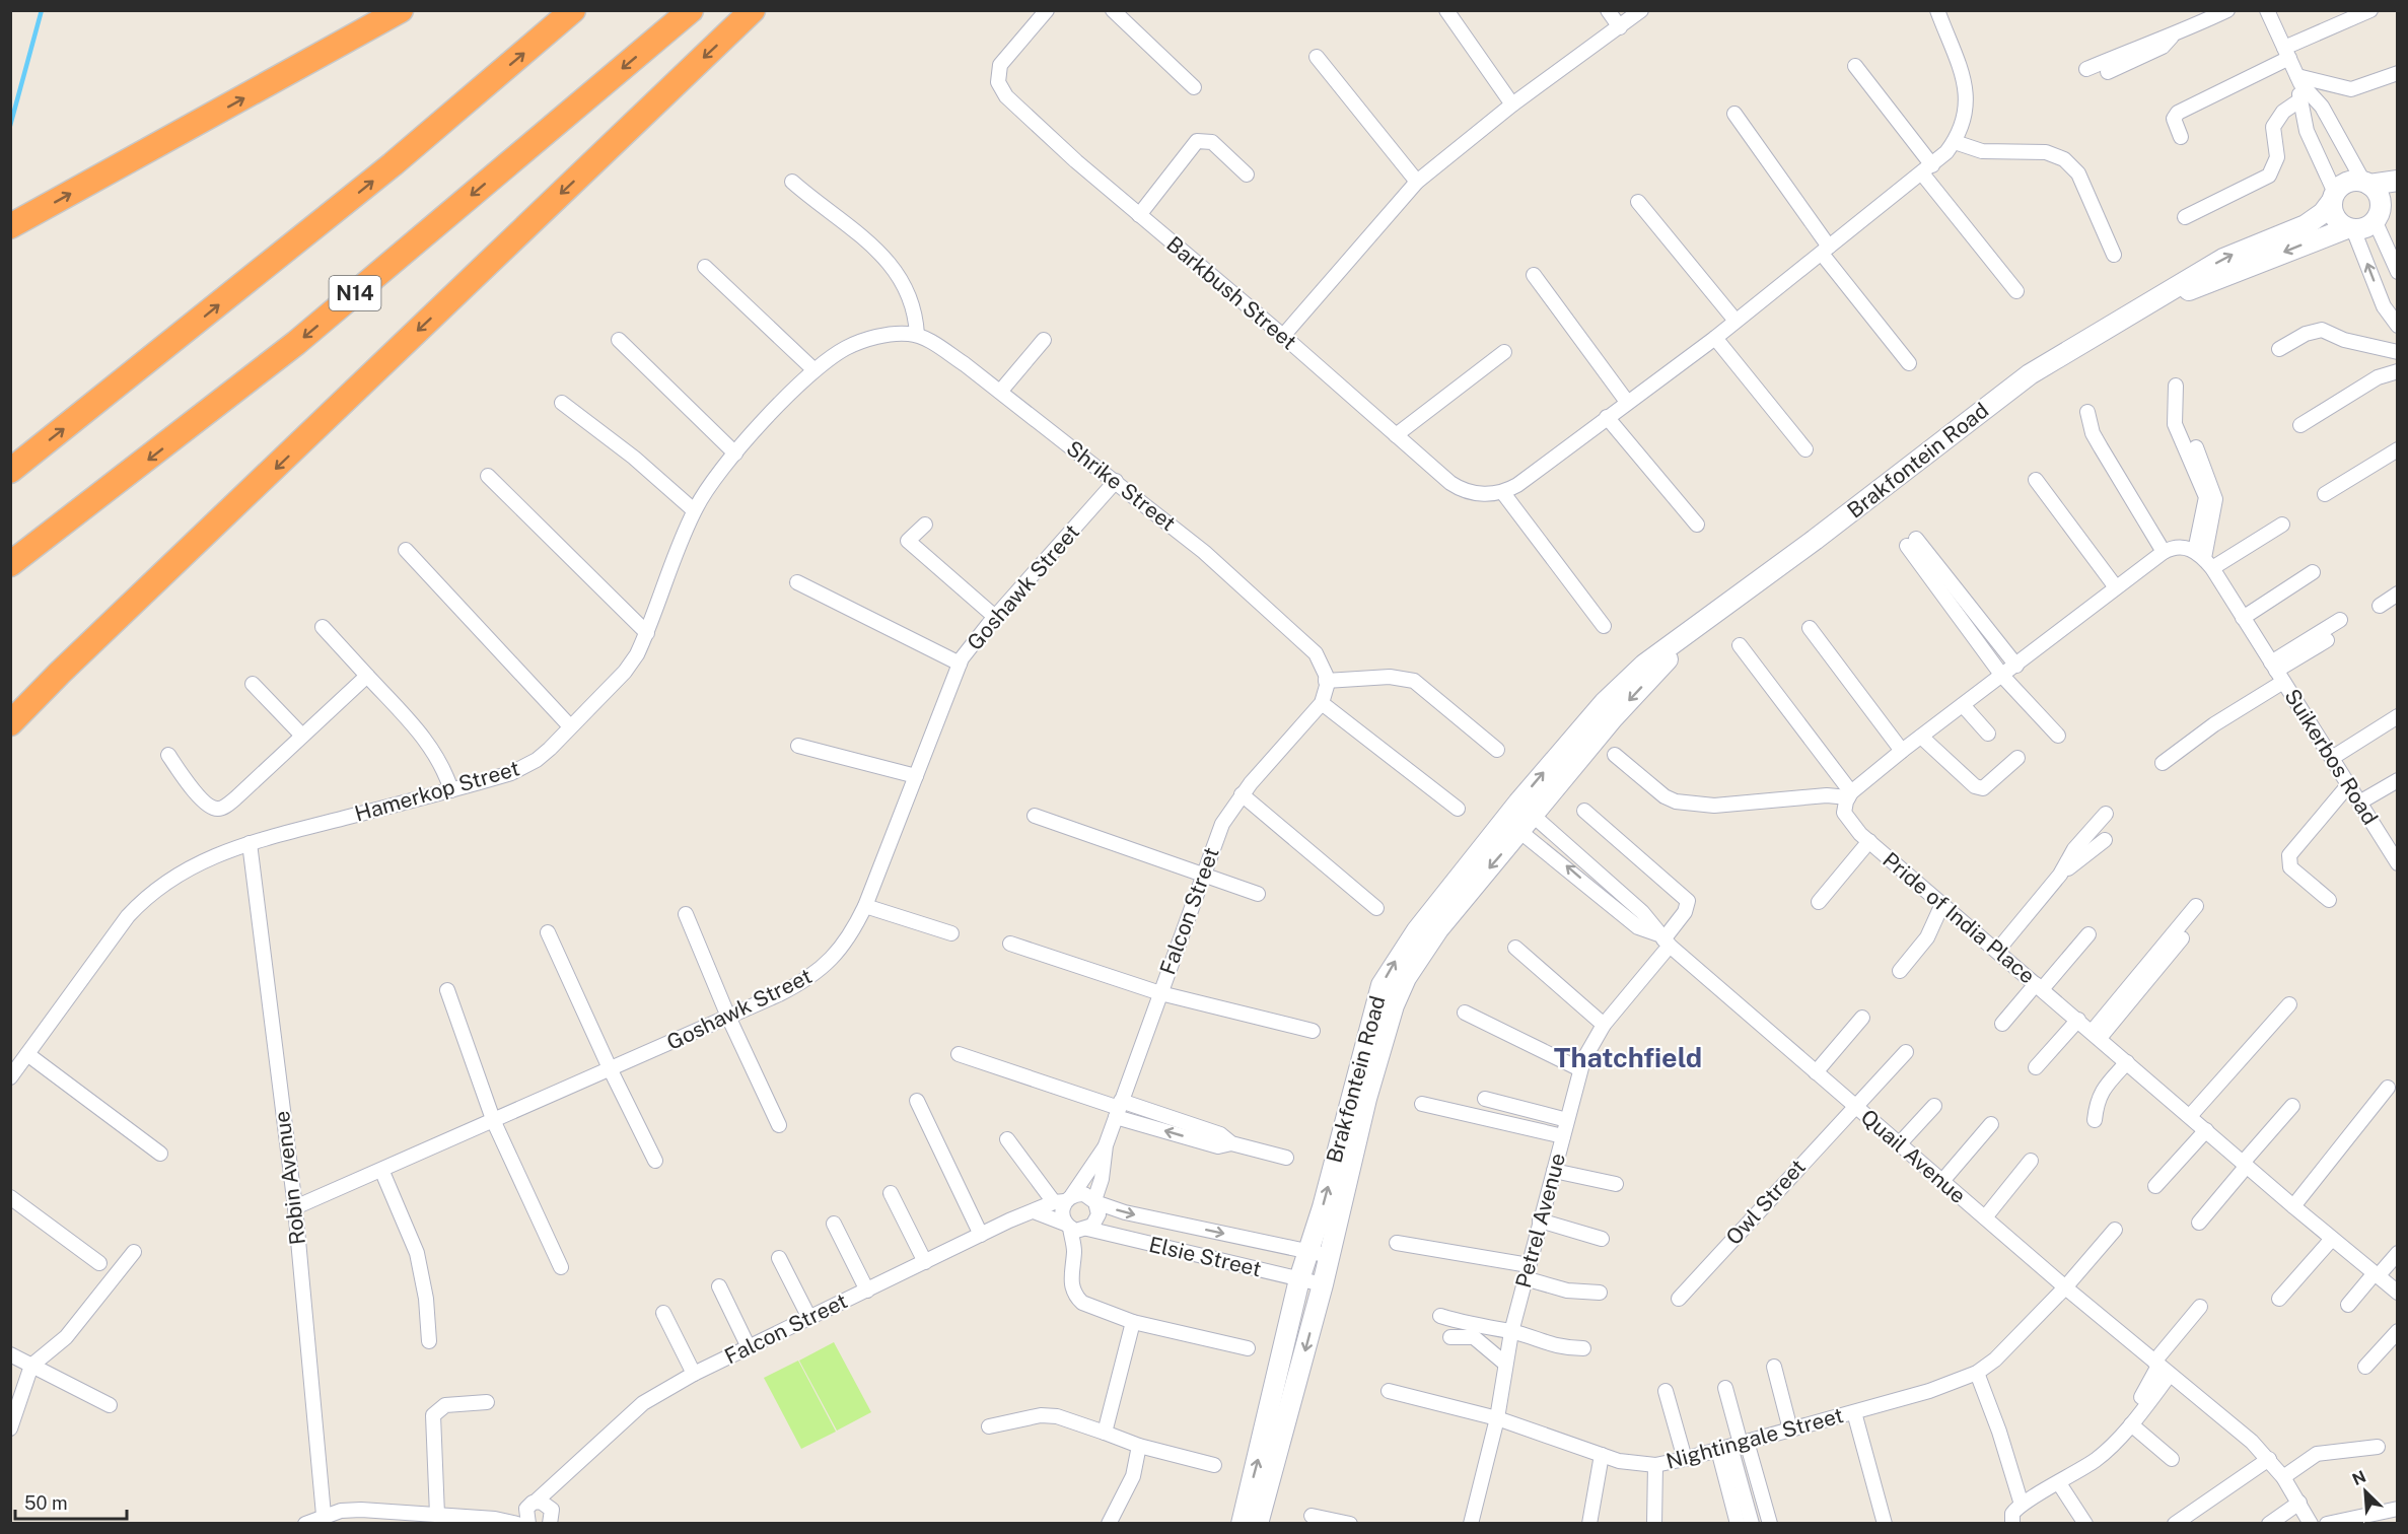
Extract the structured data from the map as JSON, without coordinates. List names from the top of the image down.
{
  "streets": {
    "highway": ["N14"],
    "street": [
      "Barkbush Street",
      "Brakfontein Road",
      "Shrike Street",
      "Goshawk Street",
      "Suikerbos Road",
      "Hamerkop Street",
      "Falcon Street",
      "Pride of India Place",
      "Quail Avenue",
      "Robin Avenue",
      "Owl Street",
      "Petrel Avenue",
      "Elsie Street",
      "Nightingale Street"
    ]
  },
  "crossings": [
    ["Brakfontein Road", "Quail Avenue"],
    ["Brakfontein Road", "Elsie Street"],
    ["Shrike Street", "Goshawk Street"],
    ["Shrike Street", "Hamerkop Street"],
    ["Goshawk Street", "Robin Avenue"],
    ["Hamerkop Street", "Robin Avenue"],
    ["Falcon Street", "Elsie Street"],
    ["Quail Avenue", "Owl Street"],
    ["Quail Avenue", "Petrel Avenue"],
    ["Quail Avenue", "Nightingale Street"],
    ["Petrel Avenue", "Nightingale Street"]
  ],
  "districts": ["Thatchfield"],
  "scale_bar": "50 m",
  "north": "top left"
}
